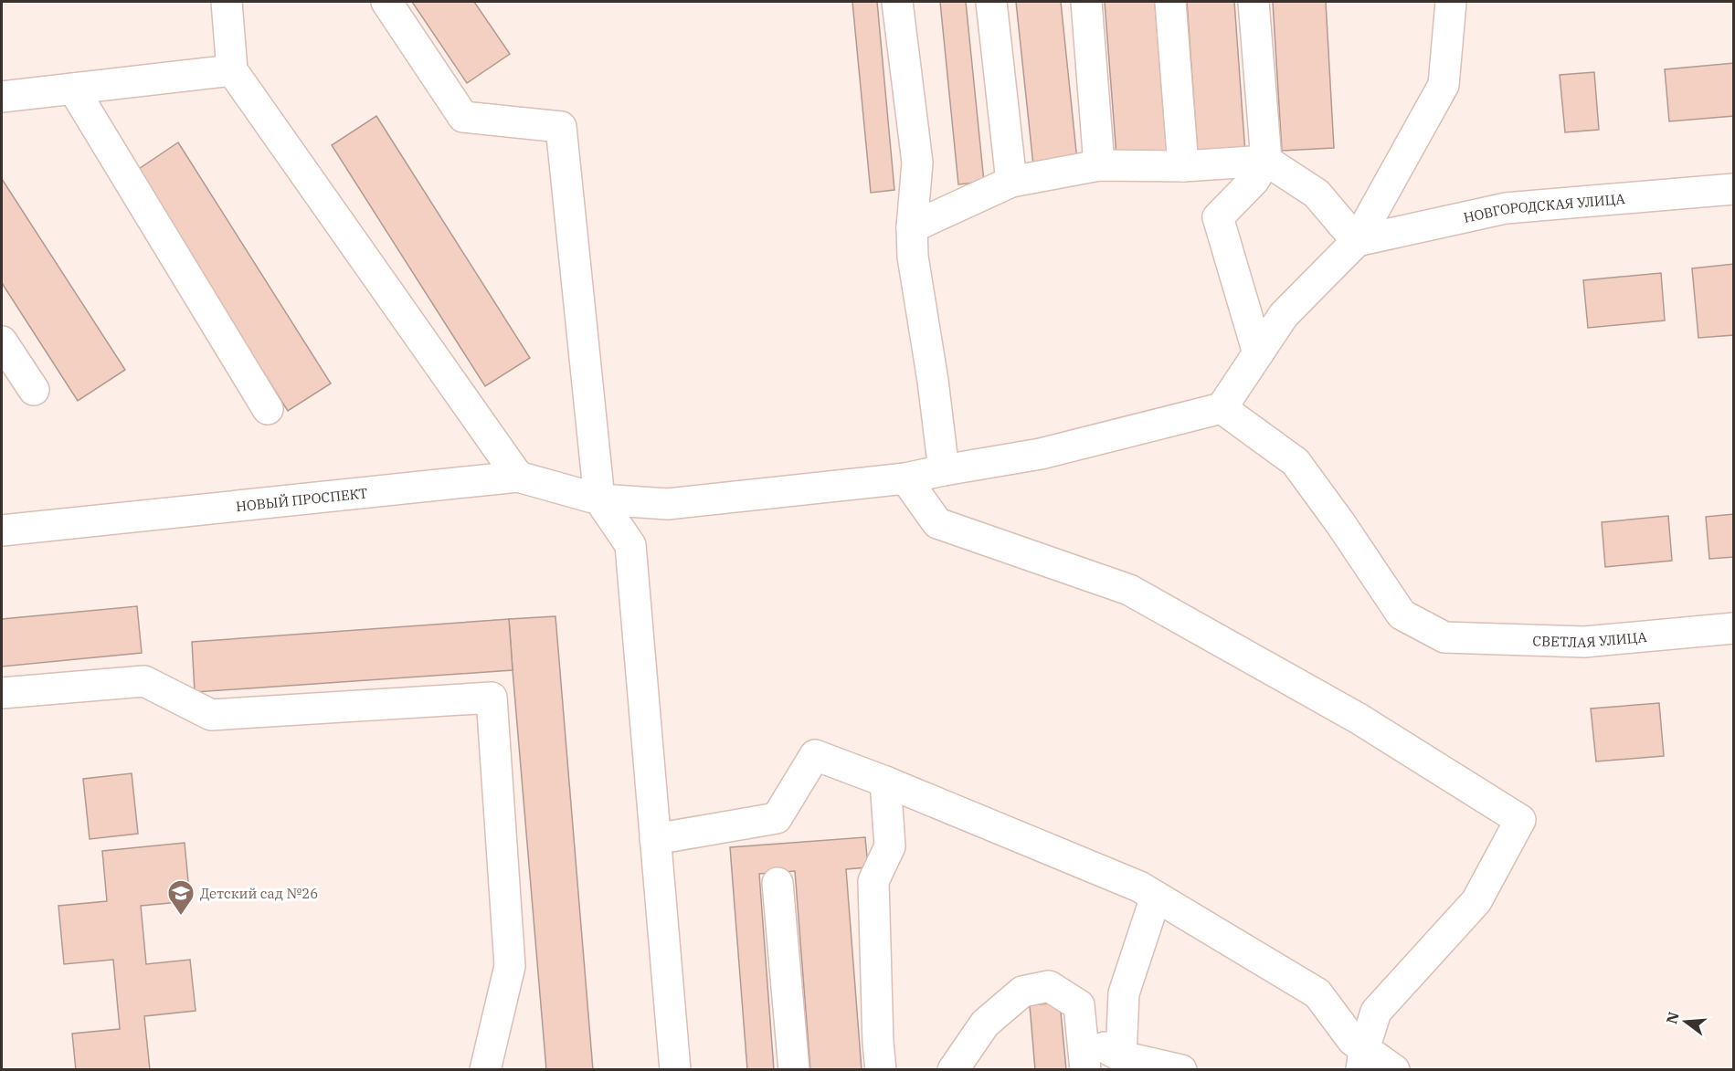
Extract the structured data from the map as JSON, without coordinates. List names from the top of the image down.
{
  "streets": {
    "street": ["НОВГОРОДСКАЯ УЛИЦА", "НОВЫЙ ПРОСПЕКТ", "СВЕТЛАЯ УЛИЦА"]
  },
  "crossings": [
    ["НОВЫЙ ПРОСПЕКТ", "СВЕТЛАЯ УЛИЦА"]
  ],
  "places": {
    "school or university": ["Детский сад №26"]
  },
  "north": "left"
}
